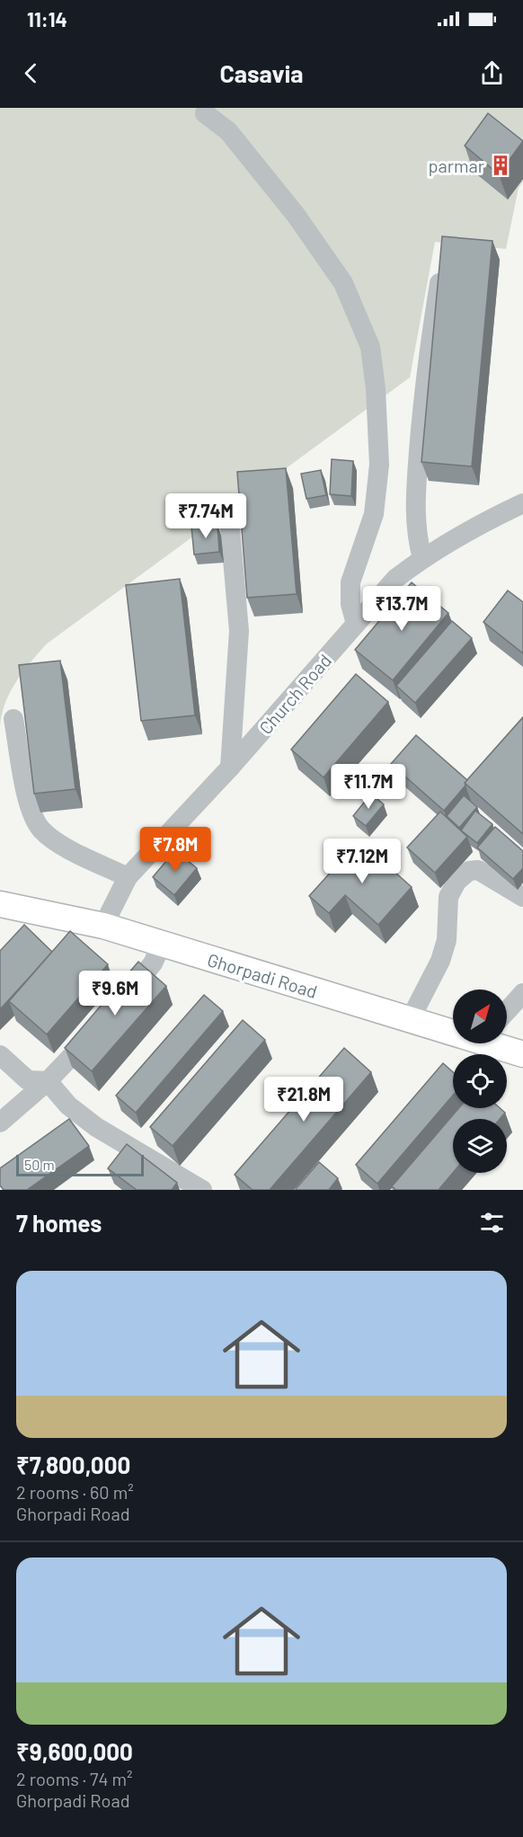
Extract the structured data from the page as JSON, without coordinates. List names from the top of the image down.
{
  "streets": {
    "main road": ["Ghorpadi Road"],
    "street": ["Church Road"]
  },
  "crossings": [
    ["Church Road", "Ghorpadi Road"]
  ],
  "places": {
    "building": ["parmar"]
  },
  "scale_bar": "50 m",
  "north": "top right",
  "page": {
    "status": "11:14",
    "header": "Casavia",
    "price": [
      "₹7.74M",
      "₹13.7M",
      "₹11.7M",
      "₹7.8M",
      "₹7.12M",
      "₹9.6M",
      "₹21.8M"
    ],
    "scale": "50 m",
    "heading": "7 homes",
    "list": [
      {
        "name": "₹7,800,000",
        "note": "2 rooms · 60 m² · Ghorpadi Road"
      },
      {
        "name": "₹9,600,000",
        "note": "2 rooms · 74 m² · Ghorpadi Road"
      }
    ]
  }
}
